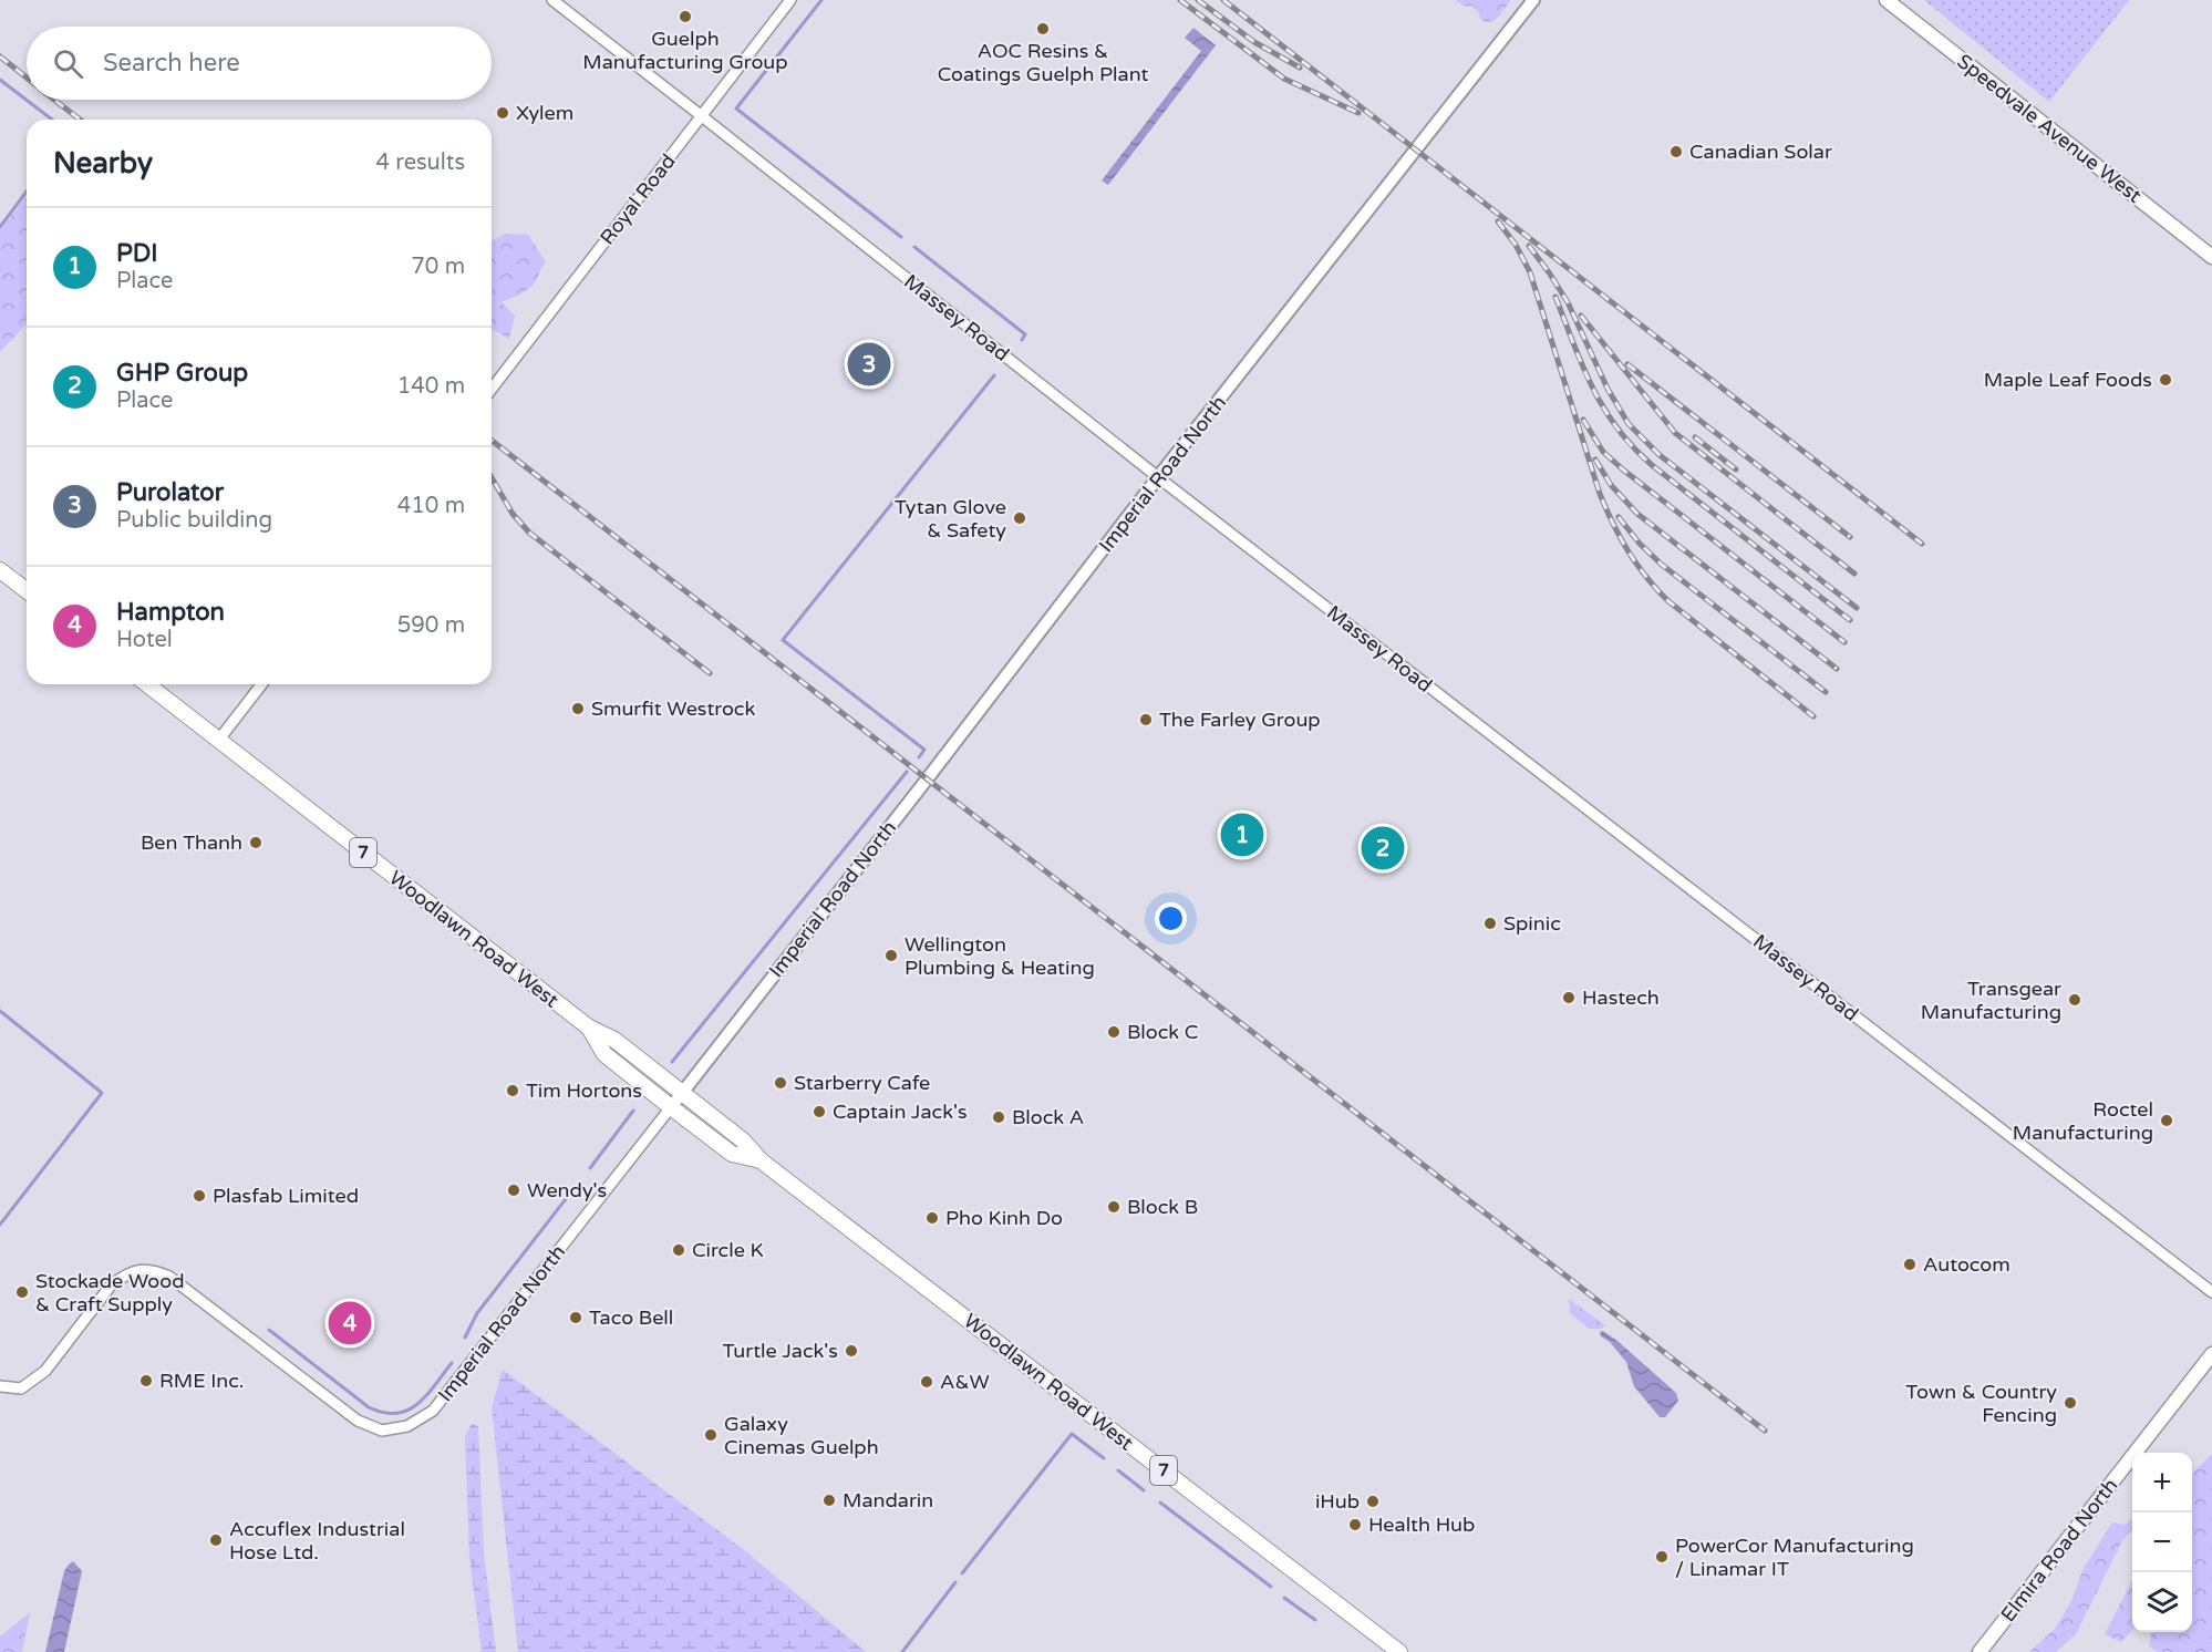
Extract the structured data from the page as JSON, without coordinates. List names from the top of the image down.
{
  "streets": {
    "main road": [
      "Speedvale Avenue West",
      "7",
      "Woodlawn Road West",
      "Elmira Road North"
    ],
    "street": ["Royal Road", "Massey Road", "Imperial Road North"]
  },
  "crossings": [
    ["Royal Road", "Massey Road"],
    ["Massey Road", "Imperial Road North"],
    ["Imperial Road North", "Woodlawn Road West"]
  ],
  "places": [
    "Guelph Manufacturing Group",
    "AOC Resins & Coatings Guelph Plant",
    "Xylem",
    "Canadian Solar",
    "Maple Leaf Foods",
    "Tytan Glove & Safety",
    "Smurfit Westrock",
    "The Farley Group",
    "Ben Thanh",
    "Spinic",
    "Wellington Plumbing & Heating",
    "Hastech",
    "Transgear Manufacturing",
    "Block C",
    "Starberry Cafe",
    "Tim Hortons",
    "Captain Jack's",
    "Block A",
    "Roctel Manufacturing",
    "Wendy's",
    "Plasfab Limited",
    "Block B",
    "Pho Kinh Do",
    "Circle K",
    "Autocom",
    "Stockade Wood & Craft Supply",
    "Taco Bell",
    "Turtle Jack's",
    "RME Inc.",
    "A&W",
    "Town & Country Fencing",
    "Galaxy Cinemas Guelph",
    "Mandarin",
    "iHub",
    "Health Hub",
    "Accuflex Industrial Hose Ltd.",
    "PowerCor Manufacturing / Linamar IT"
  ],
  "page": {
    "search": "Search here",
    "heading": ["Nearby", "4 results"],
    "list": [
      {
        "mark": "1",
        "name": "PDI",
        "note": "Place",
        "value": "70 m"
      },
      {
        "mark": "2",
        "name": "GHP Group",
        "note": "Place",
        "value": "140 m"
      },
      {
        "mark": "3",
        "name": "Purolator",
        "note": "Public building",
        "value": "410 m"
      },
      {
        "mark": "4",
        "name": "Hampton",
        "note": "Hotel",
        "value": "590 m"
      }
    ],
    "pins": [
      "3",
      "1",
      "2",
      "4"
    ],
    "map_buttons": ["+", "−"]
  }
}
